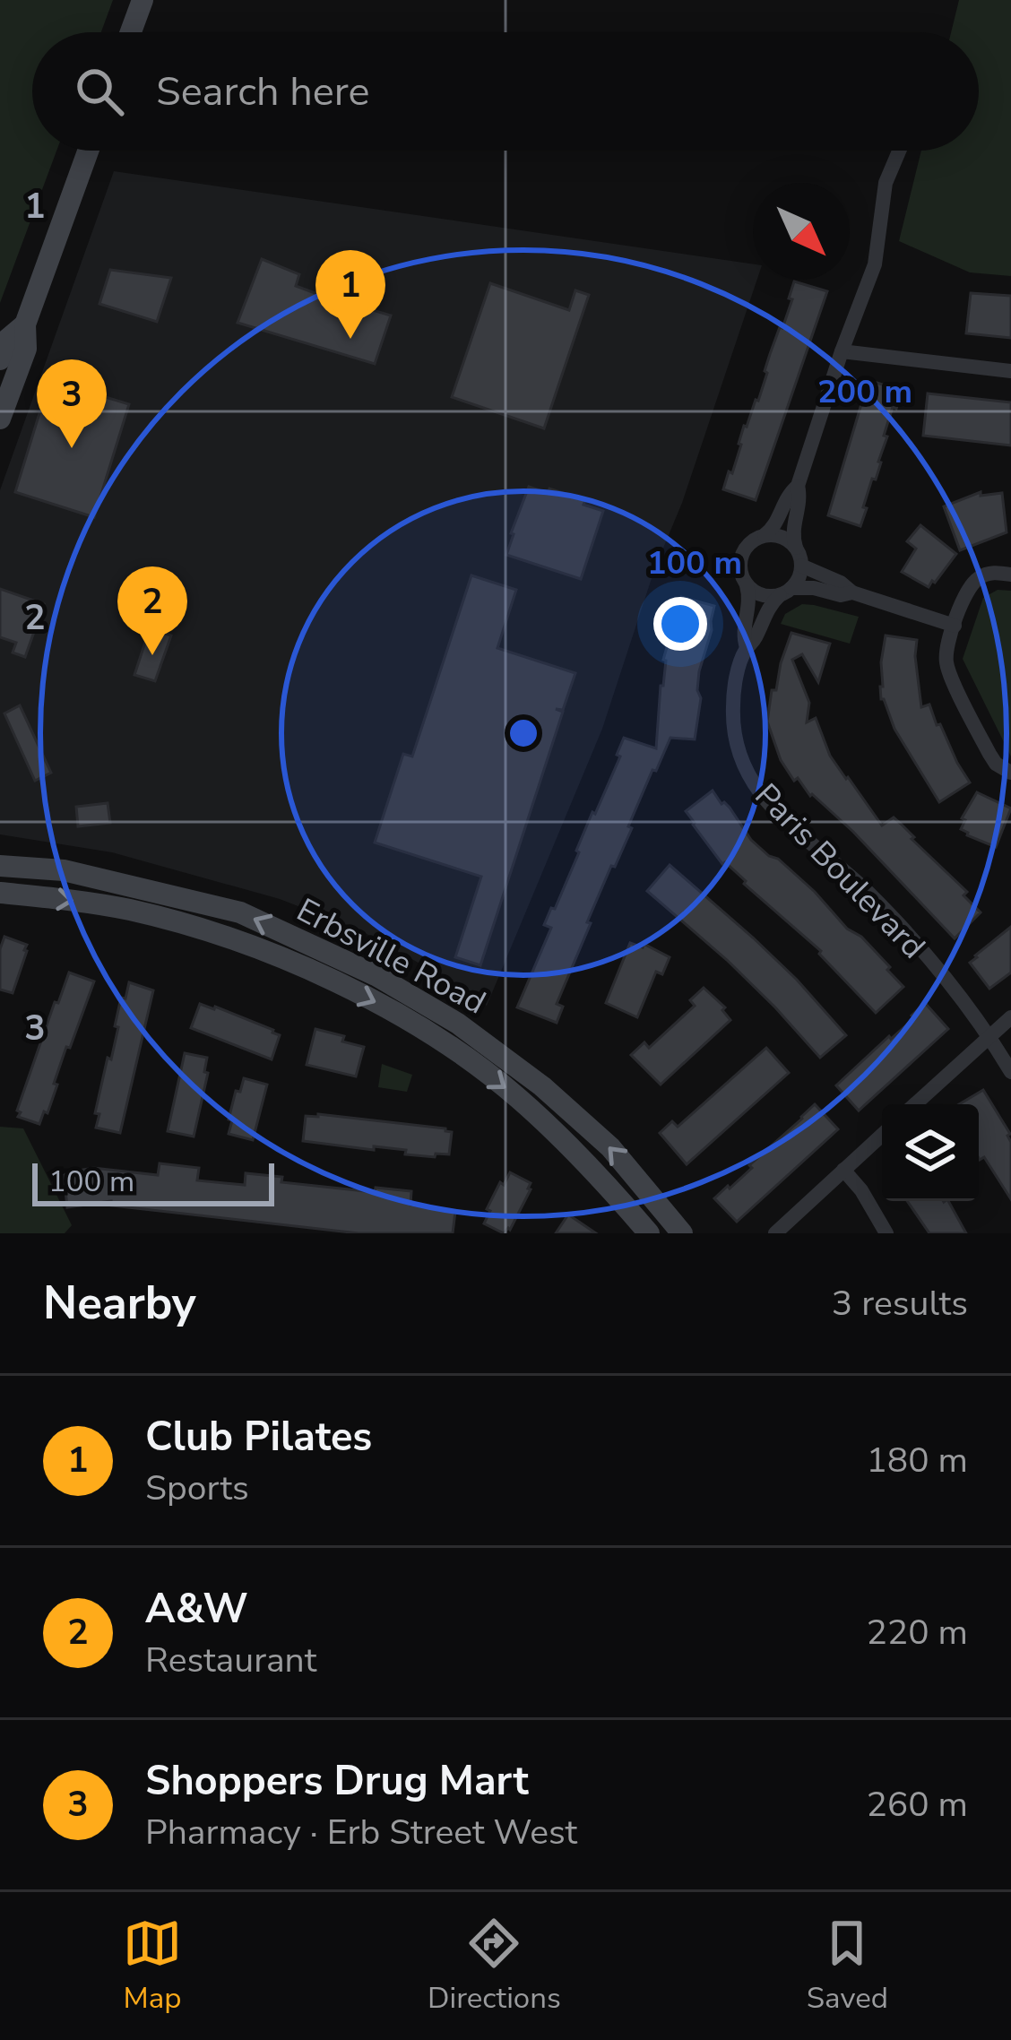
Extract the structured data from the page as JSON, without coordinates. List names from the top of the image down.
{
  "streets": {
    "main road": ["Erbsville Road"],
    "street": ["Paris Boulevard"]
  },
  "scale_bar": "100 m",
  "north": "bottom right",
  "page": {
    "search": "Search here",
    "pins": ["1", "3", "2"],
    "scale": "100 m",
    "heading": ["Nearby", "3 results"],
    "list": [
      {
        "mark": "1",
        "name": "Club Pilates",
        "note": "Sports",
        "value": "180 m"
      },
      {
        "mark": "2",
        "name": "A&W",
        "note": "Restaurant",
        "value": "220 m"
      },
      {
        "mark": "3",
        "name": "Shoppers Drug Mart",
        "note": "Pharmacy · Erb Street West",
        "value": "260 m"
      }
    ],
    "nav": ["Map", "Directions", "Saved"]
  },
  "grid": {
    "rows": ["1", "2", "3"]
  },
  "rings": ["200 m", "100 m"]
}
